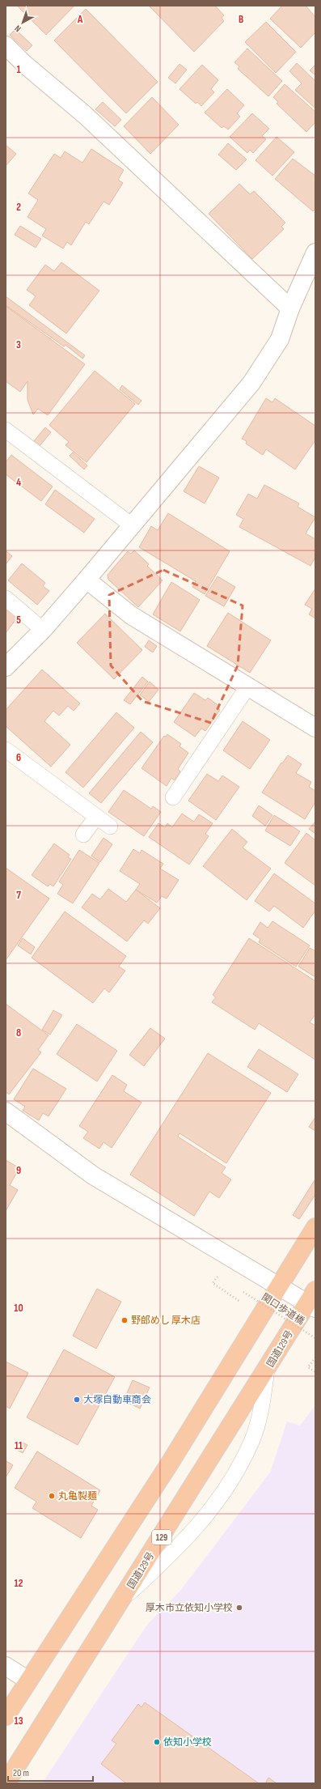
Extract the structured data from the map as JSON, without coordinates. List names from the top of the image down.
{
  "streets": {
    "highway": ["国道129号", "129"],
    "path": ["関口歩道橋"]
  },
  "places": [
    "野郎めし 厚木店",
    "大塚自動車商会",
    "丸亀製麺",
    "厚木市立依知小学校",
    "依知小学校"
  ],
  "scale_bar": "20 m",
  "north": "bottom left",
  "grid": {
    "columns": ["A", "B"],
    "rows": [
      "1",
      "2",
      "3",
      "4",
      "5",
      "6",
      "7",
      "8",
      "9",
      "10",
      "11",
      "12",
      "13"
    ]
  }
}
